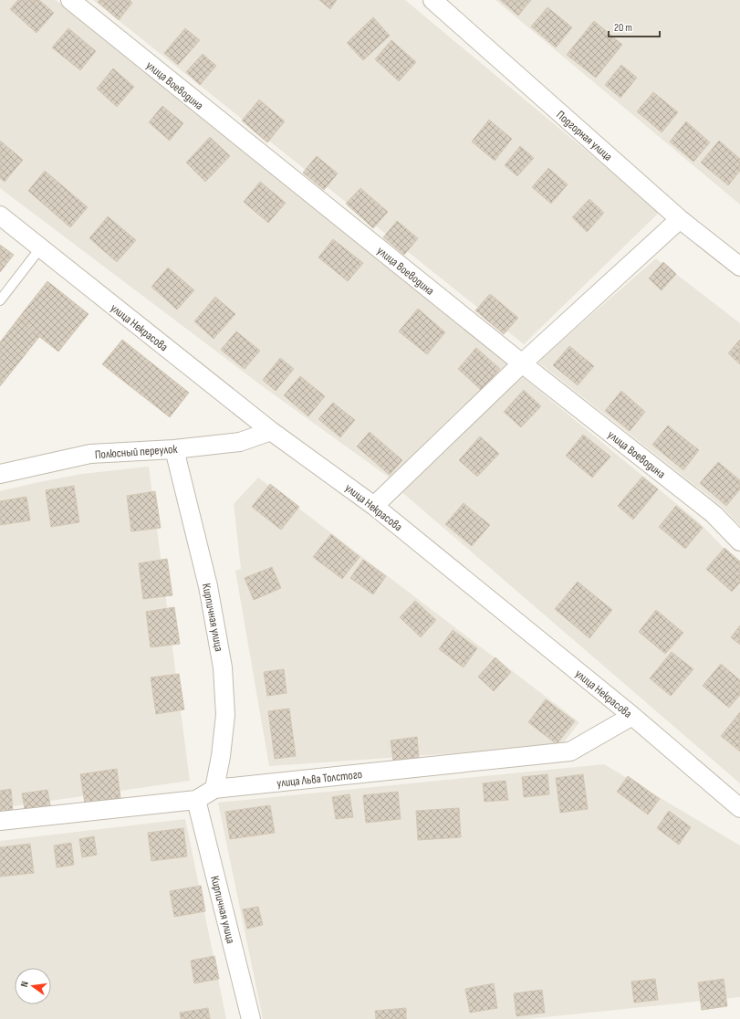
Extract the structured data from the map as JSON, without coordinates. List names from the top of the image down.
{
  "streets": {
    "street": [
      "улица Воеводина",
      "Подгорная улица",
      "улица Некрасова",
      "Полюсный переулок",
      "Кирпичная улица",
      "улица Льва Толстого"
    ]
  },
  "crossings": [
    ["улица Некрасова", "Полюсный переулок"],
    ["улица Некрасова", "улица Льва Толстого"],
    ["Полюсный переулок", "Кирпичная улица"],
    ["Кирпичная улица", "улица Льва Толстого"]
  ],
  "scale_bar": "20 m",
  "north": "left"
}
